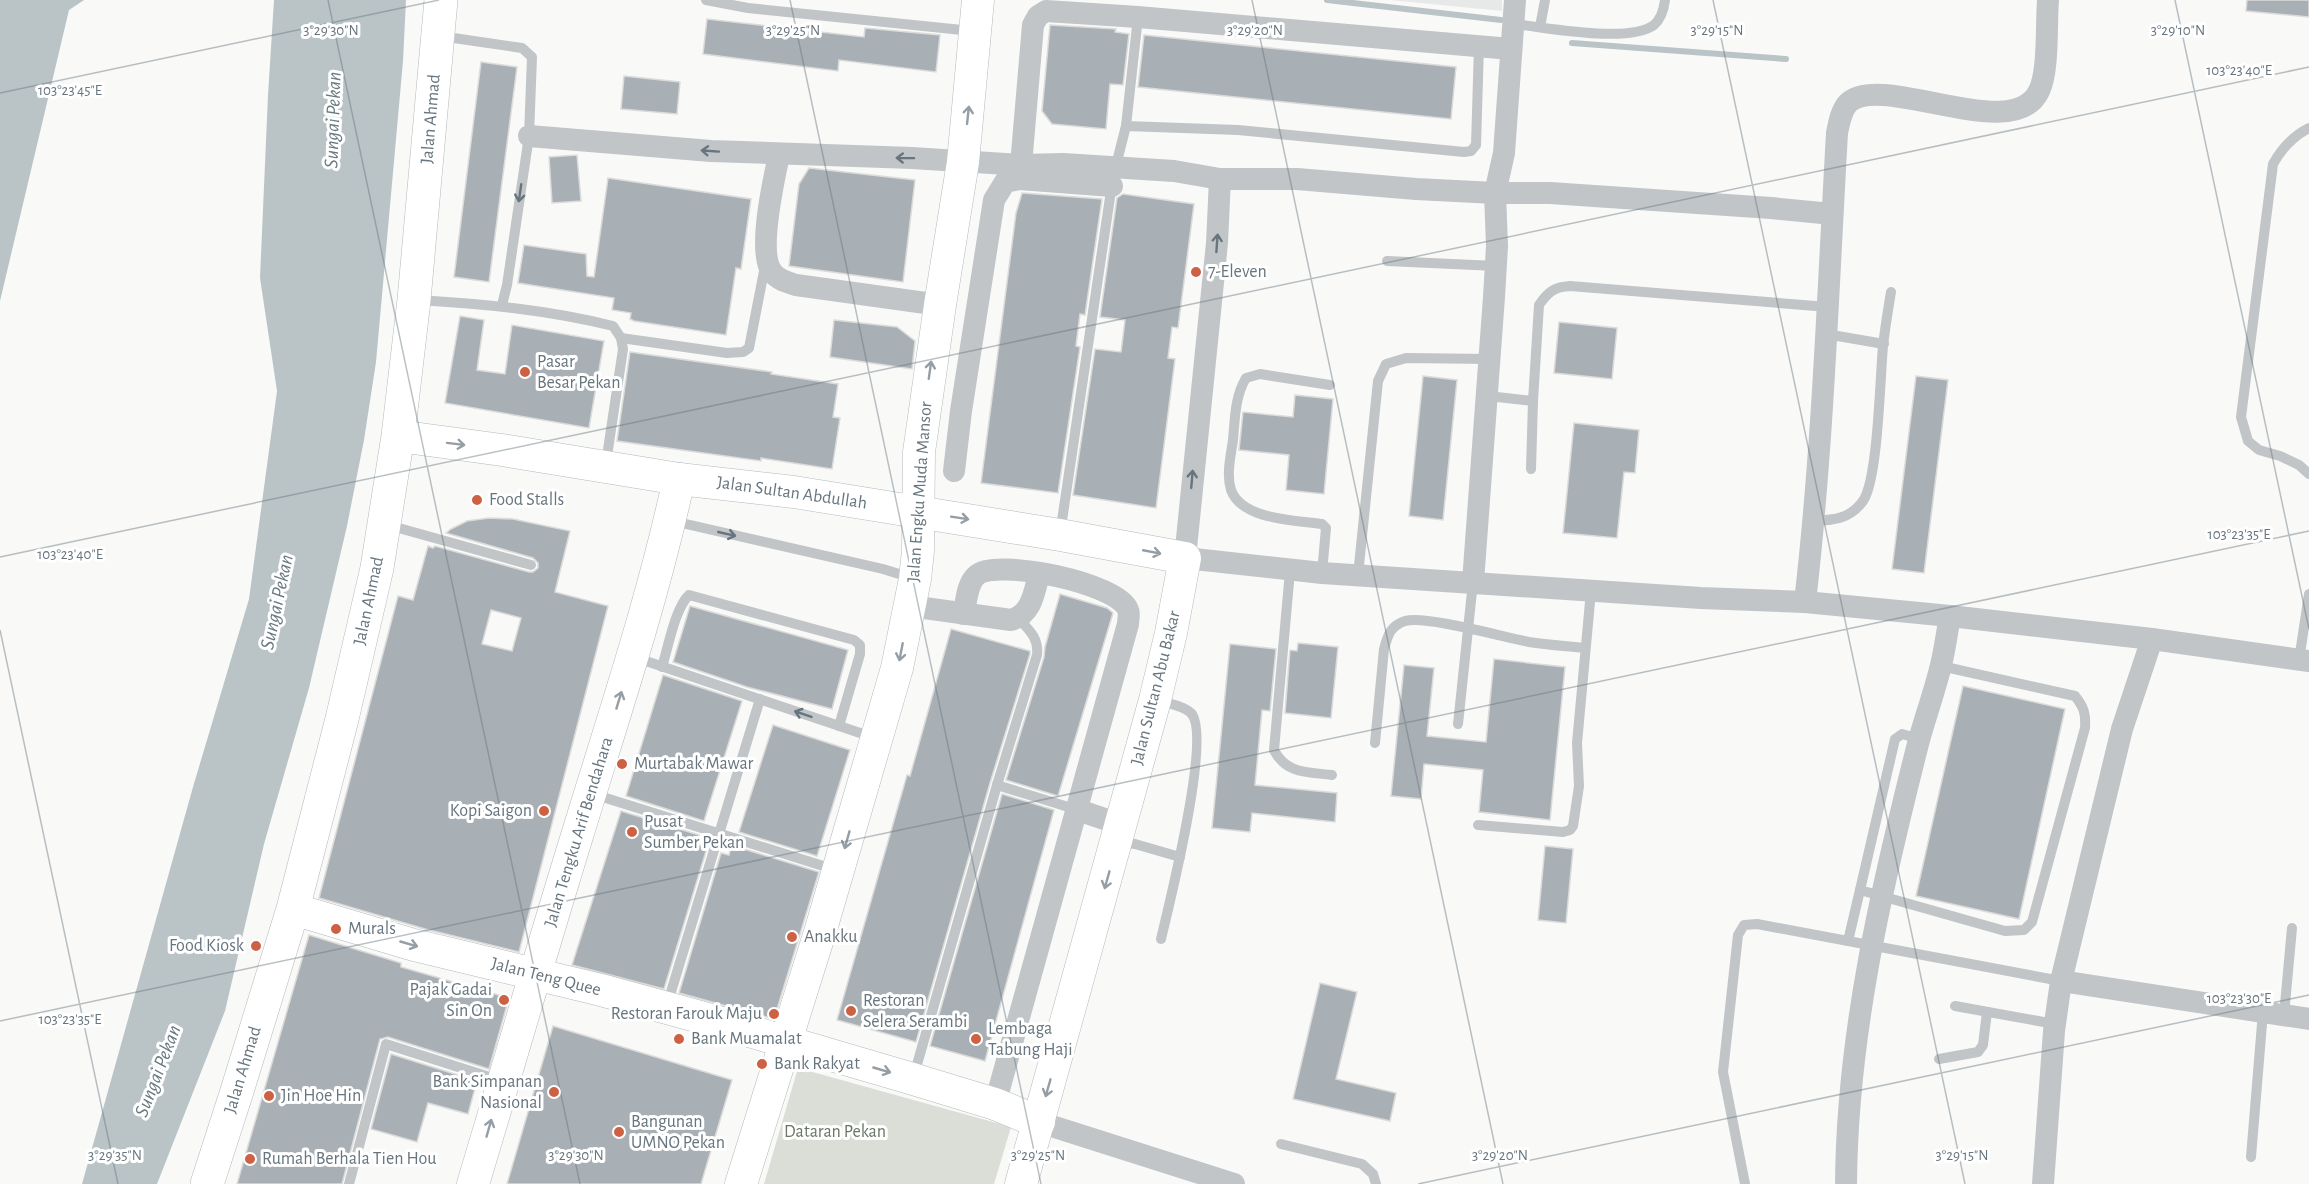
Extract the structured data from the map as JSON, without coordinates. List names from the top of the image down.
{
  "streets": {
    "highway": ["Jalan Ahmad"],
    "street": [
      "Jalan Engku Muda Mansor",
      "Jalan Sultan Abdullah",
      "Jalan Sultan Abu Bakar",
      "Jalan Tengku Arif Bendahara",
      "Jalan Teng Quee"
    ]
  },
  "crossings": [
    ["Jalan Ahmad", "Jalan Sultan Abdullah"],
    ["Jalan Ahmad", "Jalan Teng Quee"],
    ["Jalan Engku Muda Mansor", "Jalan Sultan Abdullah"],
    ["Jalan Engku Muda Mansor", "Jalan Teng Quee"],
    ["Jalan Sultan Abdullah", "Jalan Sultan Abu Bakar"],
    ["Jalan Sultan Abdullah", "Jalan Tengku Arif Bendahara"],
    ["Jalan Sultan Abu Bakar", "Jalan Teng Quee"],
    ["Jalan Tengku Arif Bendahara", "Jalan Teng Quee"]
  ],
  "one_way": ["Jalan Teng Quee"],
  "water": ["Sungai Pekan"],
  "parks": ["Dataran Pekan"],
  "places": [
    "7-Eleven",
    "Pasar Besar Pekan",
    "Food Stalls",
    "Murtabak Mawar",
    "Kopi Saigon",
    "Pusat Sumber Pekan",
    "Murals",
    "Anakku",
    "Food Kiosk",
    "Pajak Gadai Sin On",
    "Restoran Selera Serambi",
    "Restoran Farouk Maju",
    "Bank Muamalat",
    "Lembaga Tabung Haji",
    "Bank Rakyat",
    "Bank Simpanan Nasional",
    "Jin Hoe Hin",
    "Bangunan UMNO Pekan",
    "Rumah Berhala Tien Hou"
  ],
  "coordinates": [
    "3°29'30\"N",
    "3°29'25\"N",
    "3°29'20\"N",
    "3°29'15\"N",
    "3°29'10\"N",
    "103°23'40\"E",
    "103°23'45\"E",
    "103°23'35\"E",
    "103°23'30\"E",
    "3°29'35\"N"
  ]
}
